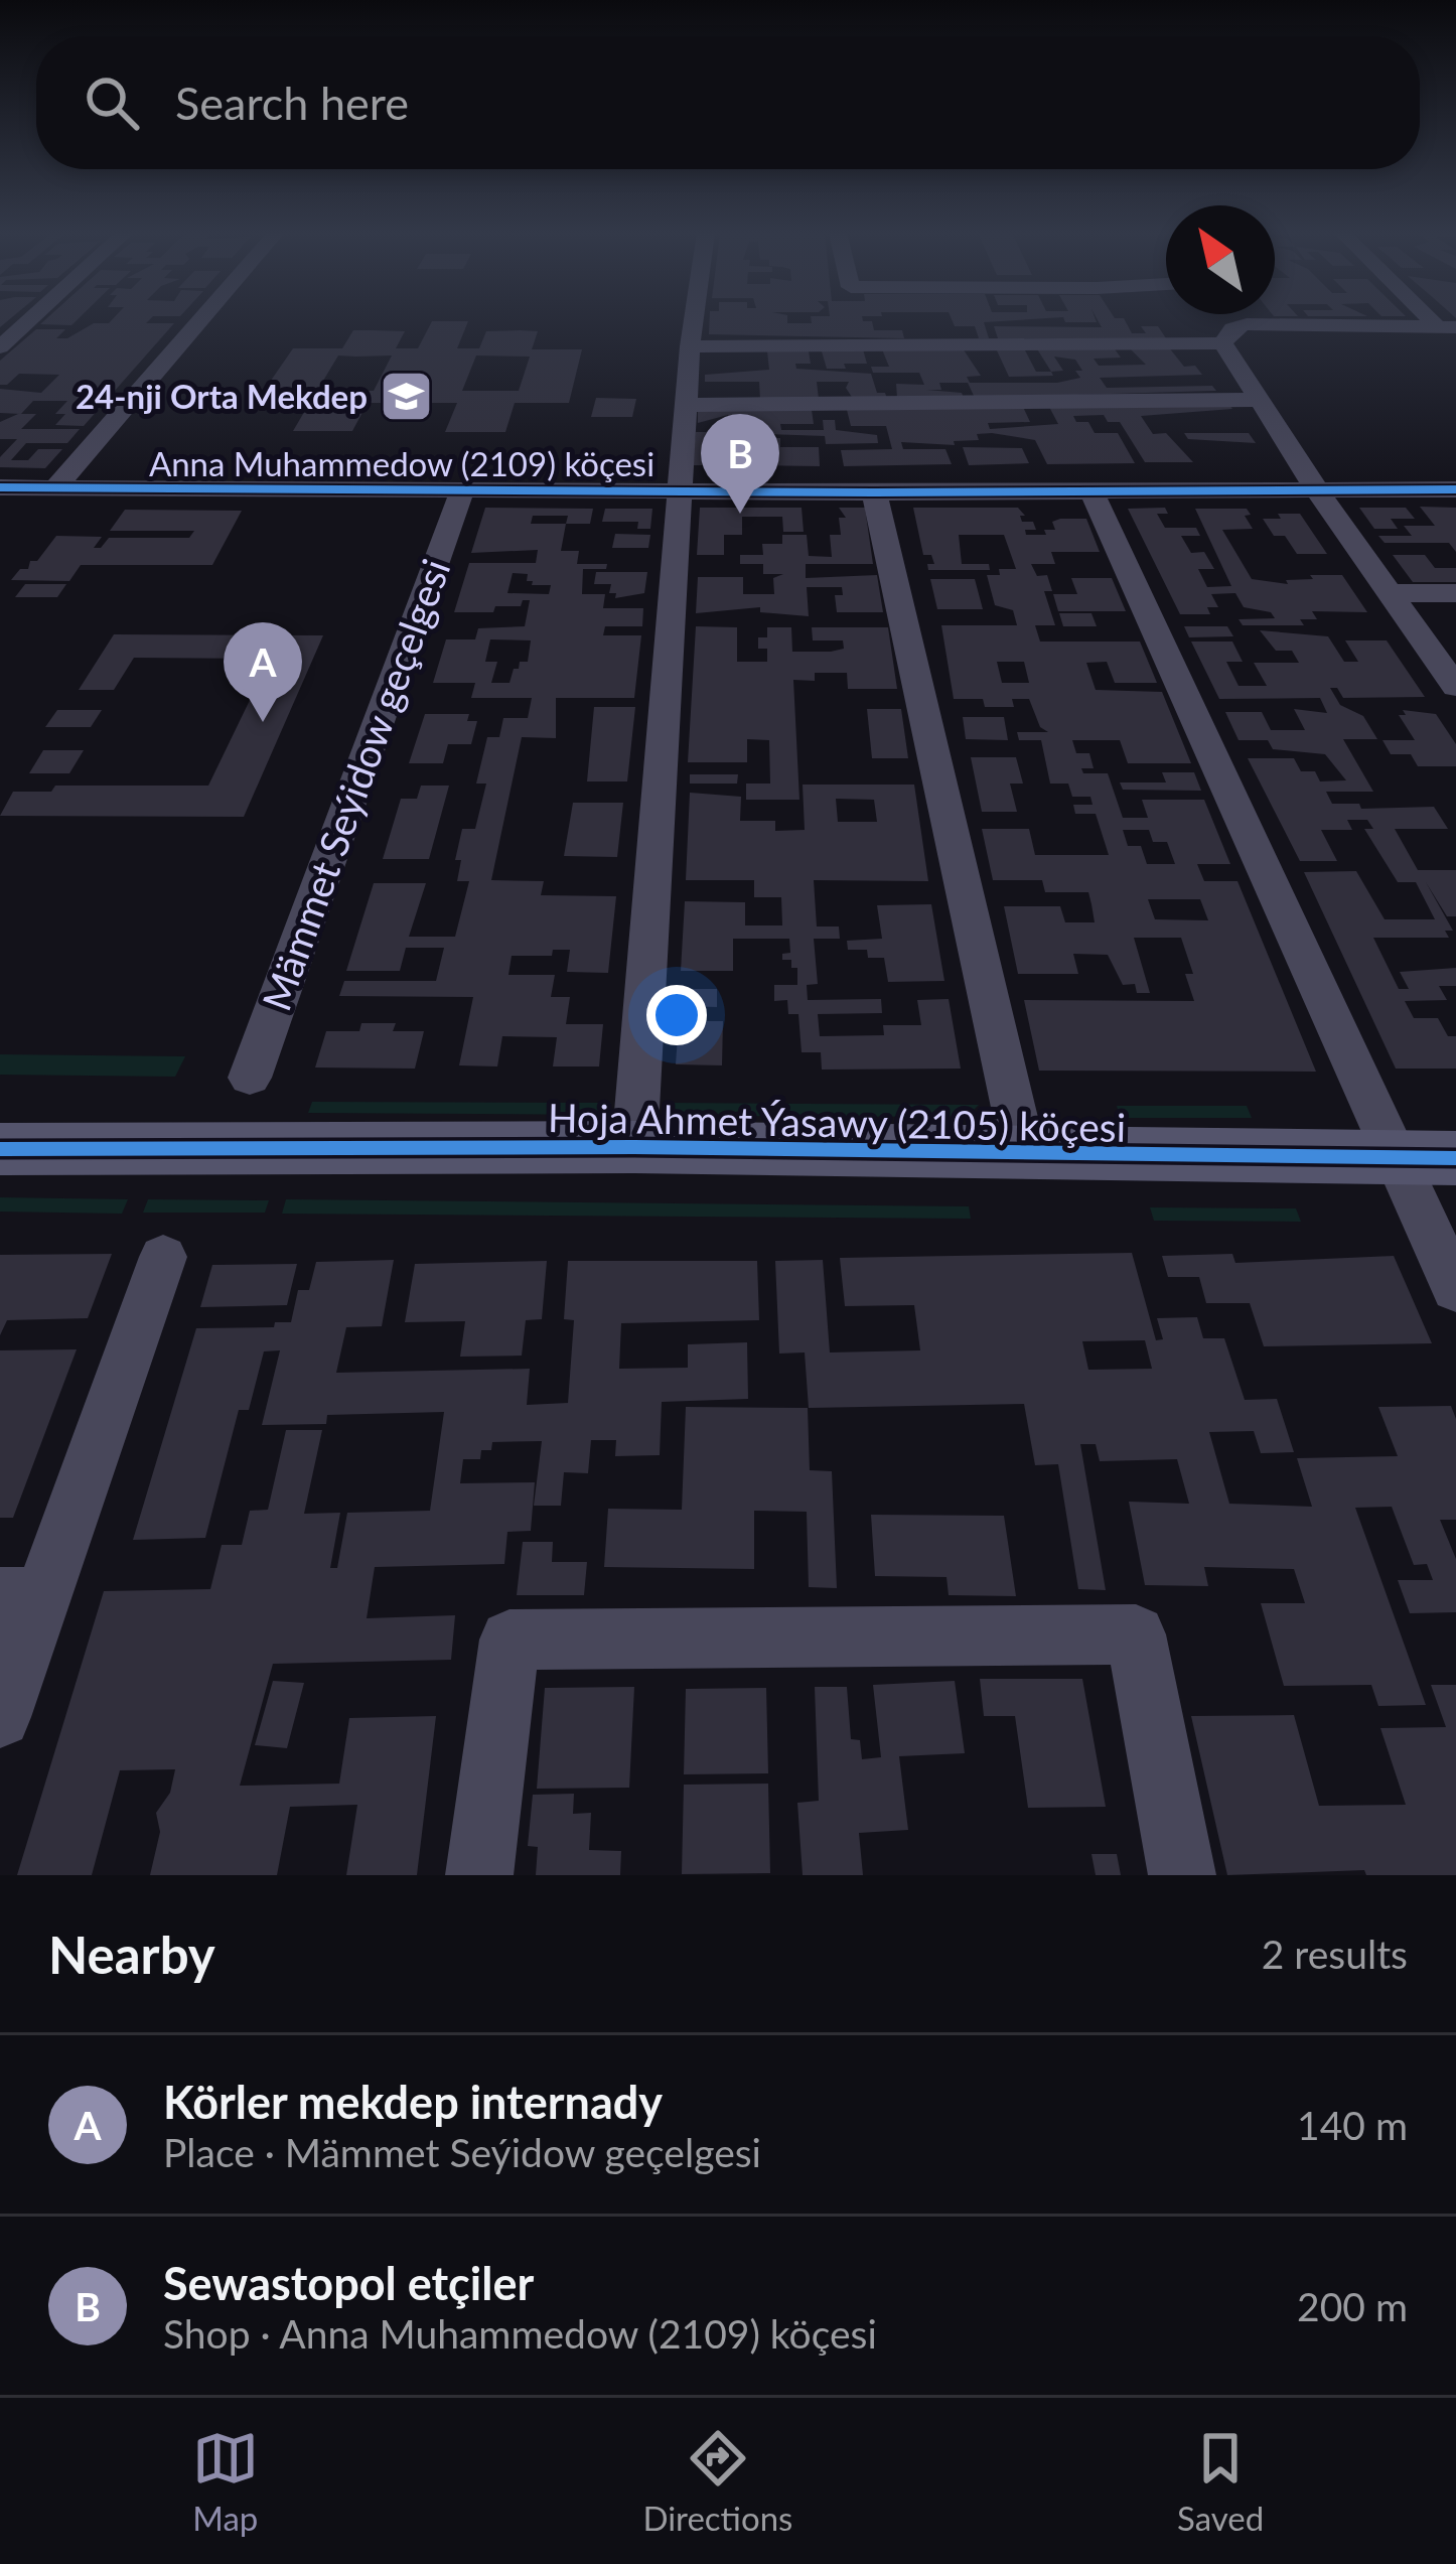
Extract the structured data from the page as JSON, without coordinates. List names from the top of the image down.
{
  "streets": {
    "street": ["Anna Muhammedow (2109) köçesi", "Mämmet Seýidow geçelgesi", "Hoja Ahmet Ýasawy (2105) köçesi"]
  },
  "crossings": [
    ["Anna Muhammedow (2109) köçesi", "Mämmet Seýidow geçelgesi"]
  ],
  "places": {
    "school or university": ["24-nji Orta Mekdep"]
  },
  "north": "top left",
  "page": {
    "search": "Search here",
    "pins": ["B", "A"],
    "heading": ["Nearby", "2 results"],
    "list": [
      {
        "mark": "A",
        "name": "Körler mekdep internady",
        "note": "Place · Mämmet Seýidow geçelgesi",
        "value": "140 m"
      },
      {
        "mark": "B",
        "name": "Sewastopol etçiler",
        "note": "Shop · Anna Muhammedow (2109) köçesi",
        "value": "200 m"
      }
    ],
    "nav": ["Map", "Directions", "Saved"]
  }
}
